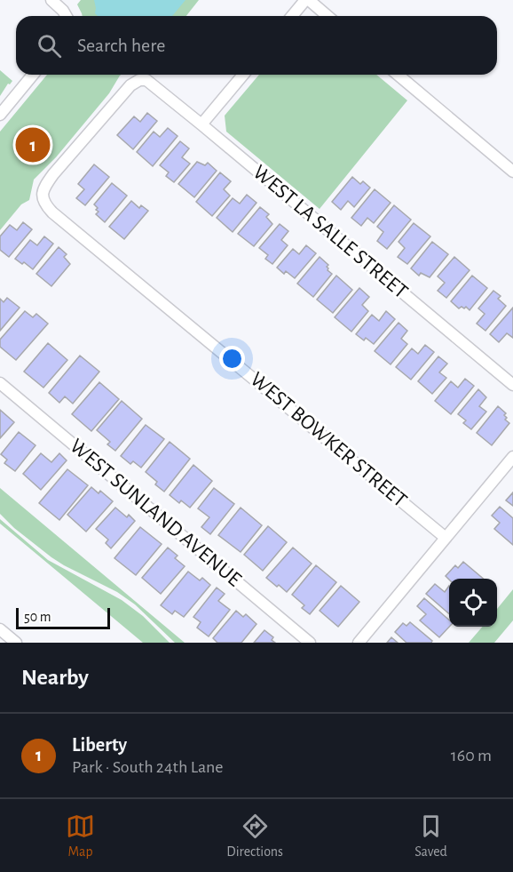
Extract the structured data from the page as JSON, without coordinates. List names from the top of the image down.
{
  "streets": {
    "street": ["WEST LA SALLE STREET", "WEST BOWKER STREET", "WEST SUNLAND AVENUE"]
  },
  "crossings": [
    ["WEST LA SALLE STREET", "WEST BOWKER STREET"]
  ],
  "scale_bar": "50 m",
  "page": {
    "search": "Search here",
    "pins": "1",
    "scale": "50 m",
    "heading": "Nearby",
    "list": [
      {
        "mark": "1",
        "name": "Liberty",
        "note": "Park · South 24th Lane",
        "value": "160 m"
      }
    ],
    "nav": ["Map", "Directions", "Saved"]
  }
}
